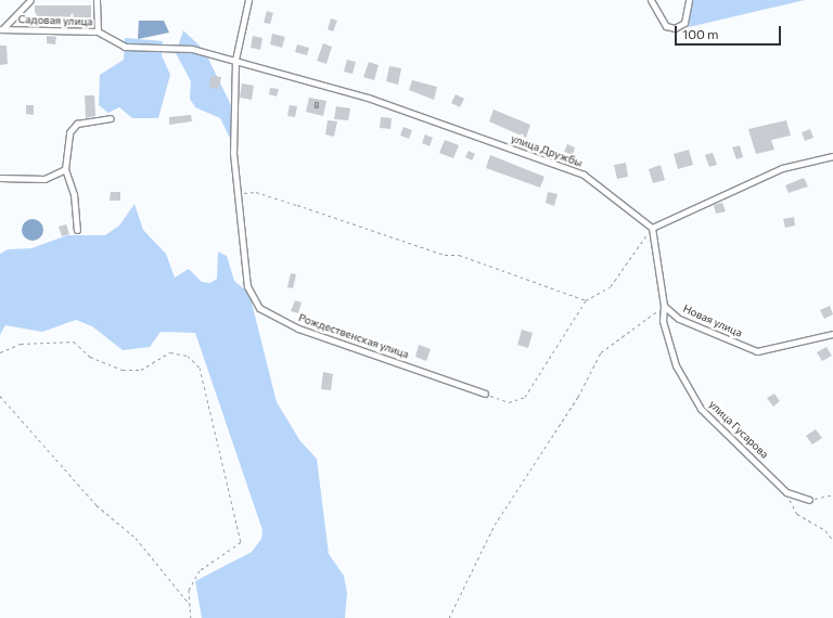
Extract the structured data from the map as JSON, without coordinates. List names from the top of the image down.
{
  "streets": {
    "street": [
      "Садовая улица",
      "улица Дружбы",
      "Новая улица",
      "Рождественская улица",
      "улица Гусарова"
    ]
  },
  "crossings": [
    ["Садовая улица", "улица Дружбы"],
    ["Садовая улица", "Рождественская улица"],
    ["улица Дружбы", "Рождественская улица"],
    ["Новая улица", "улица Гусарова"]
  ],
  "house_numbers": ["8"],
  "scale_bar": "100 m"
}
